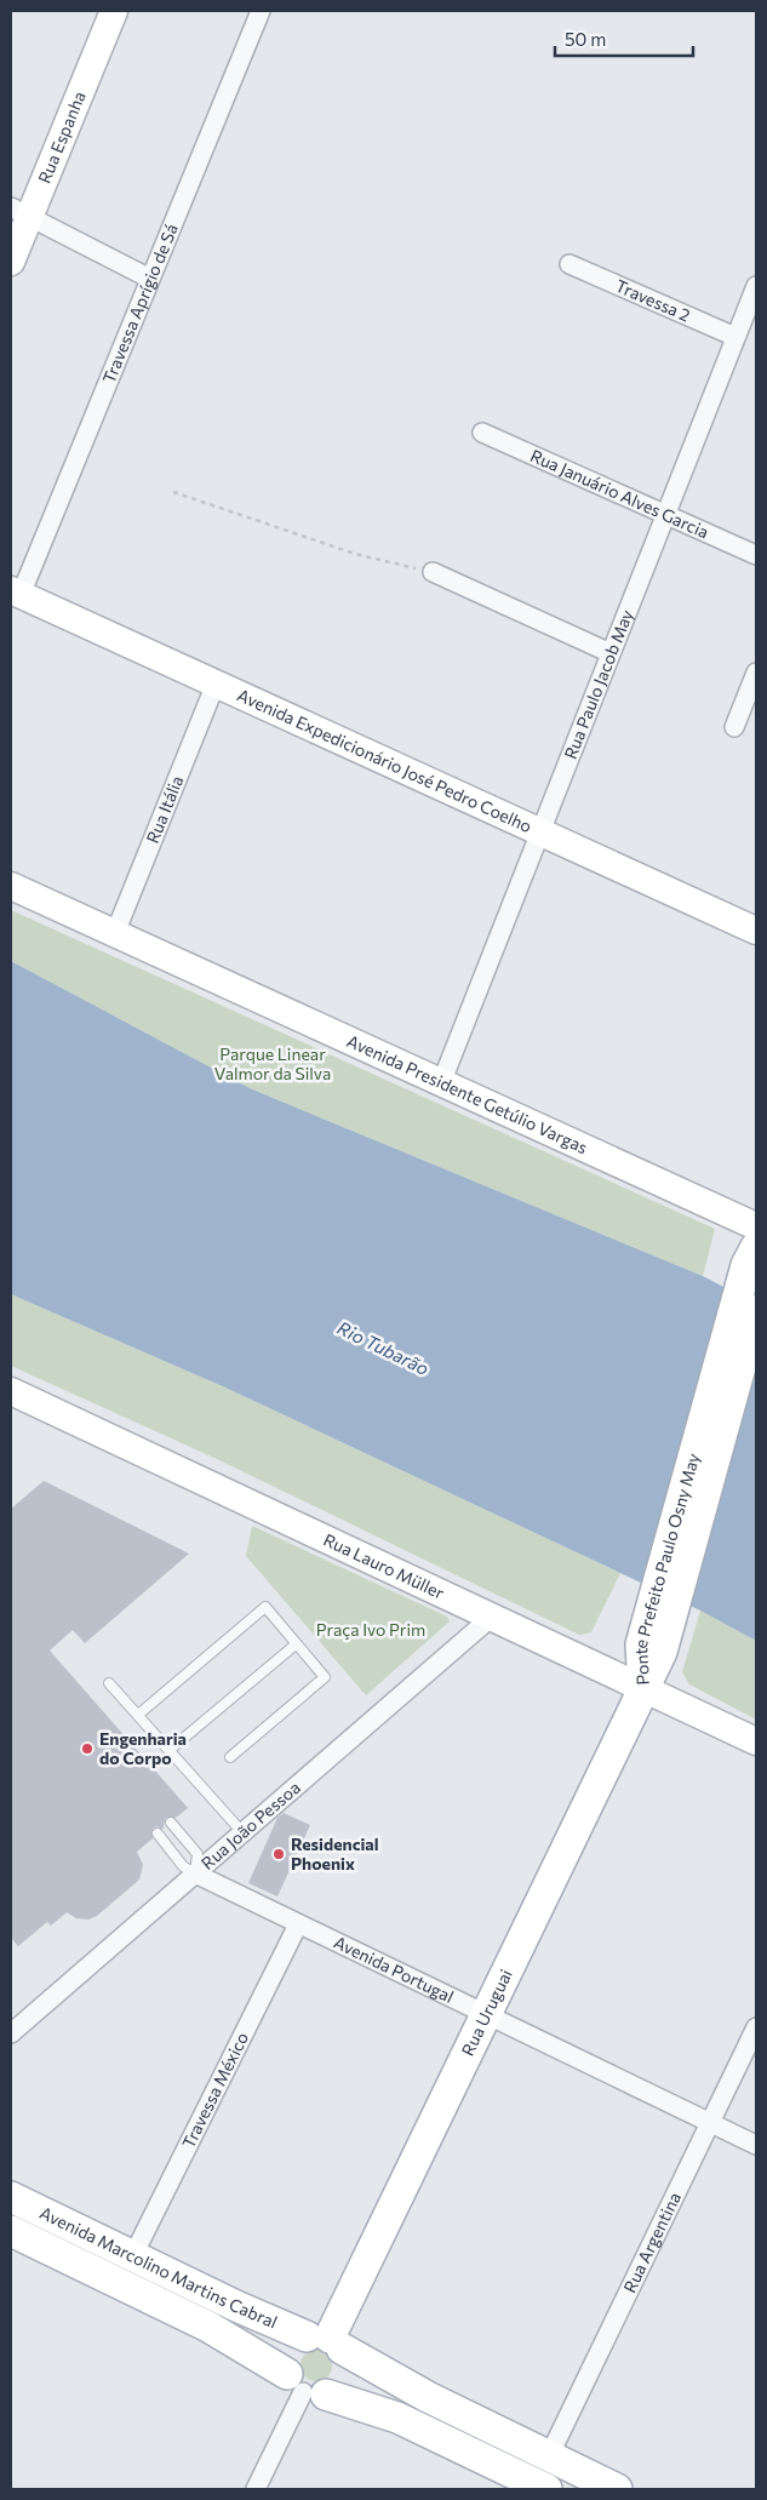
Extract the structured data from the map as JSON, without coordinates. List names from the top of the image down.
{
  "streets": {
    "main road": [
      "Rua Espanha",
      "Avenida Expedicionário José Pedro Coelho",
      "Avenida Presidente Getúlio Vargas",
      "Ponte Prefeito Paulo Osny May",
      "Rua Lauro Müller",
      "Rua Uruguai",
      "Avenida Marcolino Martins Cabral"
    ],
    "street": [
      "Travessa 2",
      "Travessa Aprígio de Sá",
      "Rua Januário Alves Garcia",
      "Rua Paulo Jacob May",
      "Rua Itália",
      "Rua João Pessoa",
      "Avenida Portugal",
      "Travessa México",
      "Rua Argentina"
    ]
  },
  "crossings": [
    ["Travessa 2", "Rua Paulo Jacob May"],
    ["Travessa Aprígio de Sá", "Avenida Expedicionário José Pedro Coelho"],
    ["Rua Januário Alves Garcia", "Rua Paulo Jacob May"],
    ["Rua Paulo Jacob May", "Avenida Expedicionário José Pedro Coelho"],
    ["Rua Paulo Jacob May", "Avenida Presidente Getúlio Vargas"],
    ["Avenida Expedicionário José Pedro Coelho", "Rua Itália"],
    ["Rua Itália", "Avenida Presidente Getúlio Vargas"],
    ["Ponte Prefeito Paulo Osny May", "Rua Lauro Müller"],
    ["Ponte Prefeito Paulo Osny May", "Rua Uruguai"],
    ["Rua Lauro Müller", "Rua João Pessoa"],
    ["Rua Lauro Müller", "Rua Uruguai"],
    ["Rua João Pessoa", "Avenida Portugal"],
    ["Avenida Portugal", "Rua Uruguai"],
    ["Avenida Portugal", "Travessa México"],
    ["Avenida Portugal", "Rua Argentina"],
    ["Rua Uruguai", "Avenida Marcolino Martins Cabral"],
    ["Travessa México", "Avenida Marcolino Martins Cabral"],
    ["Rua Argentina", "Avenida Marcolino Martins Cabral"]
  ],
  "water": ["Rio Tubarão"],
  "parks": ["Parque Linear Valmor da Silva", "Praça Ivo Prim"],
  "places": ["Engenharia do Corpo", "Residencial Phoenix"],
  "scale_bar": "50 m"
}
